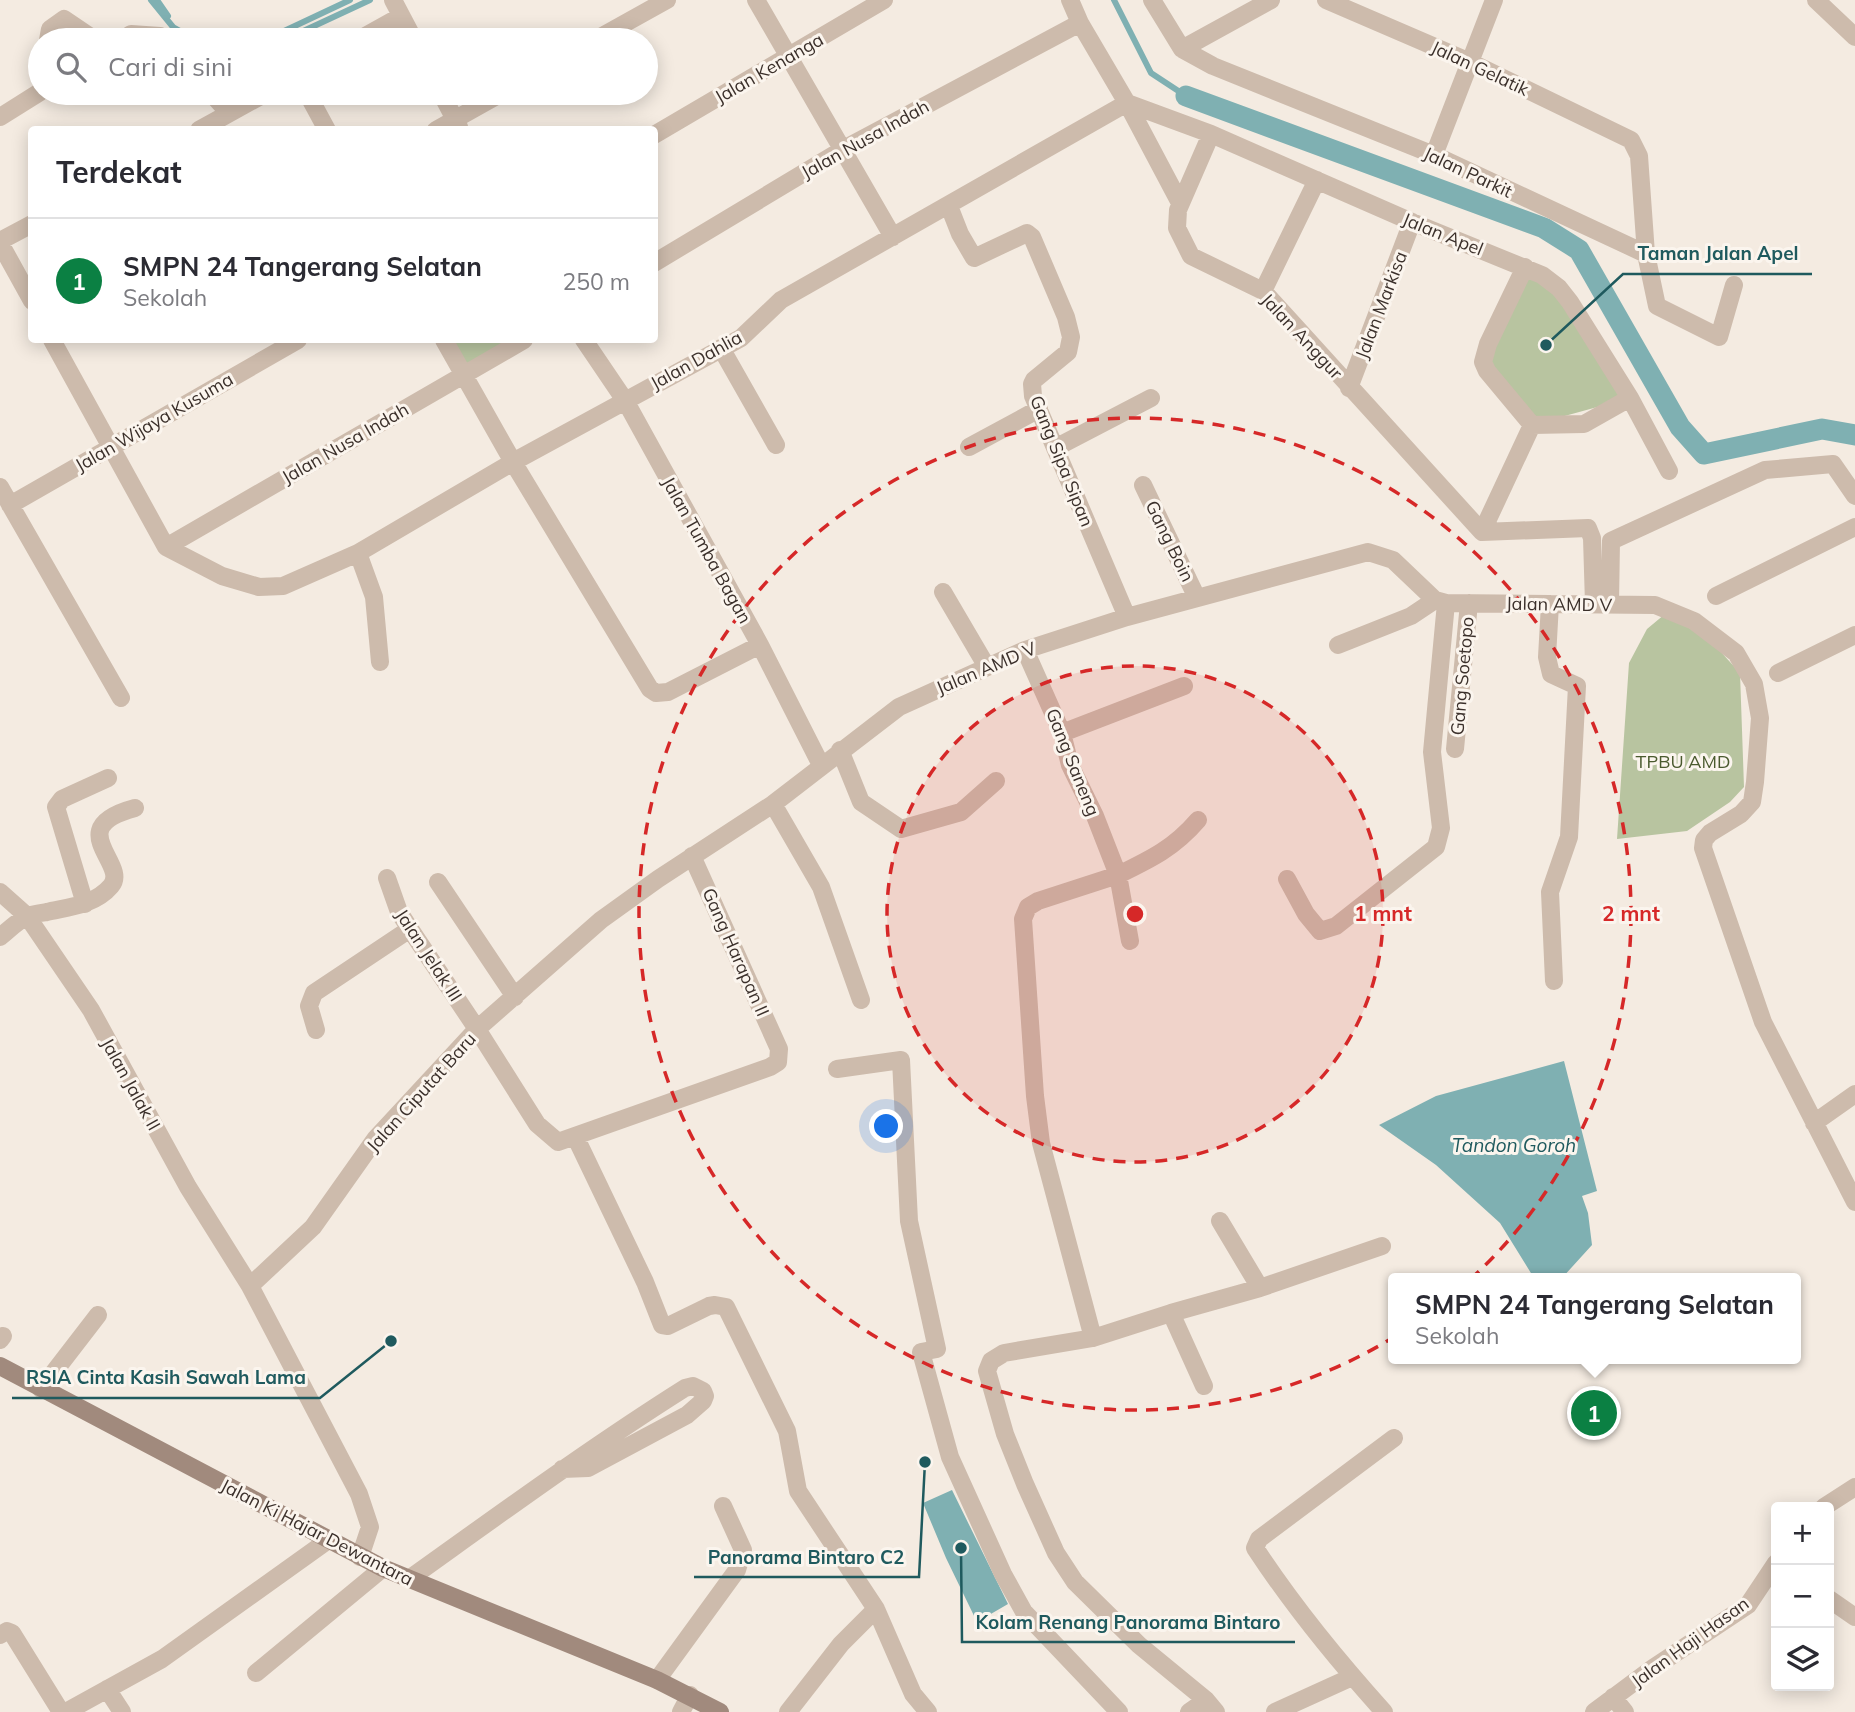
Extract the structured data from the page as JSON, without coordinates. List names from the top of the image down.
{
  "streets": {
    "main road": ["Jalan Ki Hajar Dewantara"],
    "street": [
      "Jalan Kenanga",
      "Jalan Gelatik",
      "Jalan Nusa Indah",
      "Jalan Parkit",
      "Jalan Apel",
      "Jalan Markisa",
      "Jalan Anggur",
      "Jalan Dahlia",
      "Jalan Wijaya Kusuma",
      "Gang Sipa Sipan",
      "Gang Boin",
      "Jalan Tumba Bagan",
      "Jalan AMD V",
      "Gang Soetopo",
      "Gang Saneng",
      "Gang Harapan II",
      "Jalan Jelak III",
      "Jalan Jalak II",
      "Jalan Ciputat Baru",
      "Jalan Haji Hasan"
    ]
  },
  "crossings": [
    ["Jalan Gelatik", "Jalan Parkit"],
    ["Jalan Nusa Indah", "Jalan Dahlia"],
    ["Jalan Apel", "Jalan Markisa"],
    ["Jalan Apel", "Jalan Anggur"],
    ["Jalan Apel", "Jalan Dahlia"],
    ["Jalan Markisa", "Jalan Anggur"],
    ["Jalan Anggur", "Jalan Dahlia"],
    ["Jalan Dahlia", "Gang Sipa Sipan"],
    ["Jalan Dahlia", "Jalan Tumba Bagan"],
    ["Gang Sipa Sipan", "Jalan AMD V"],
    ["Gang Boin", "Jalan AMD V"],
    ["Jalan Tumba Bagan", "Jalan AMD V"],
    ["Jalan Tumba Bagan", "Jalan Ciputat Baru"],
    ["Jalan AMD V", "Gang Soetopo"],
    ["Jalan AMD V", "Gang Saneng"],
    ["Jalan AMD V", "Jalan Ciputat Baru"],
    ["Gang Harapan II", "Jalan Jelak III"],
    ["Gang Harapan II", "Jalan Ciputat Baru"],
    ["Jalan Jelak III", "Jalan Ciputat Baru"],
    ["Jalan Jalak II", "Jalan Ciputat Baru"]
  ],
  "water": ["Tandon Goroh"],
  "parks": ["TPBU AMD"],
  "places": [
    "Taman Jalan Apel",
    "RSIA Cinta Kasih Sawah Lama",
    "Panorama Bintaro C2",
    "Kolam Renang Panorama Bintaro"
  ],
  "page": {
    "search": "Cari di sini",
    "heading": "Terdekat",
    "list": [
      {
        "mark": "1",
        "name": "SMPN 24 Tangerang Selatan",
        "note": "Sekolah",
        "value": "250 m"
      }
    ],
    "popup": ["SMPN 24 Tangerang Selatan", "Sekolah"],
    "pins": "1",
    "map_buttons": ["+", "−"]
  },
  "rings": ["1 mnt", "2 mnt"]
}
